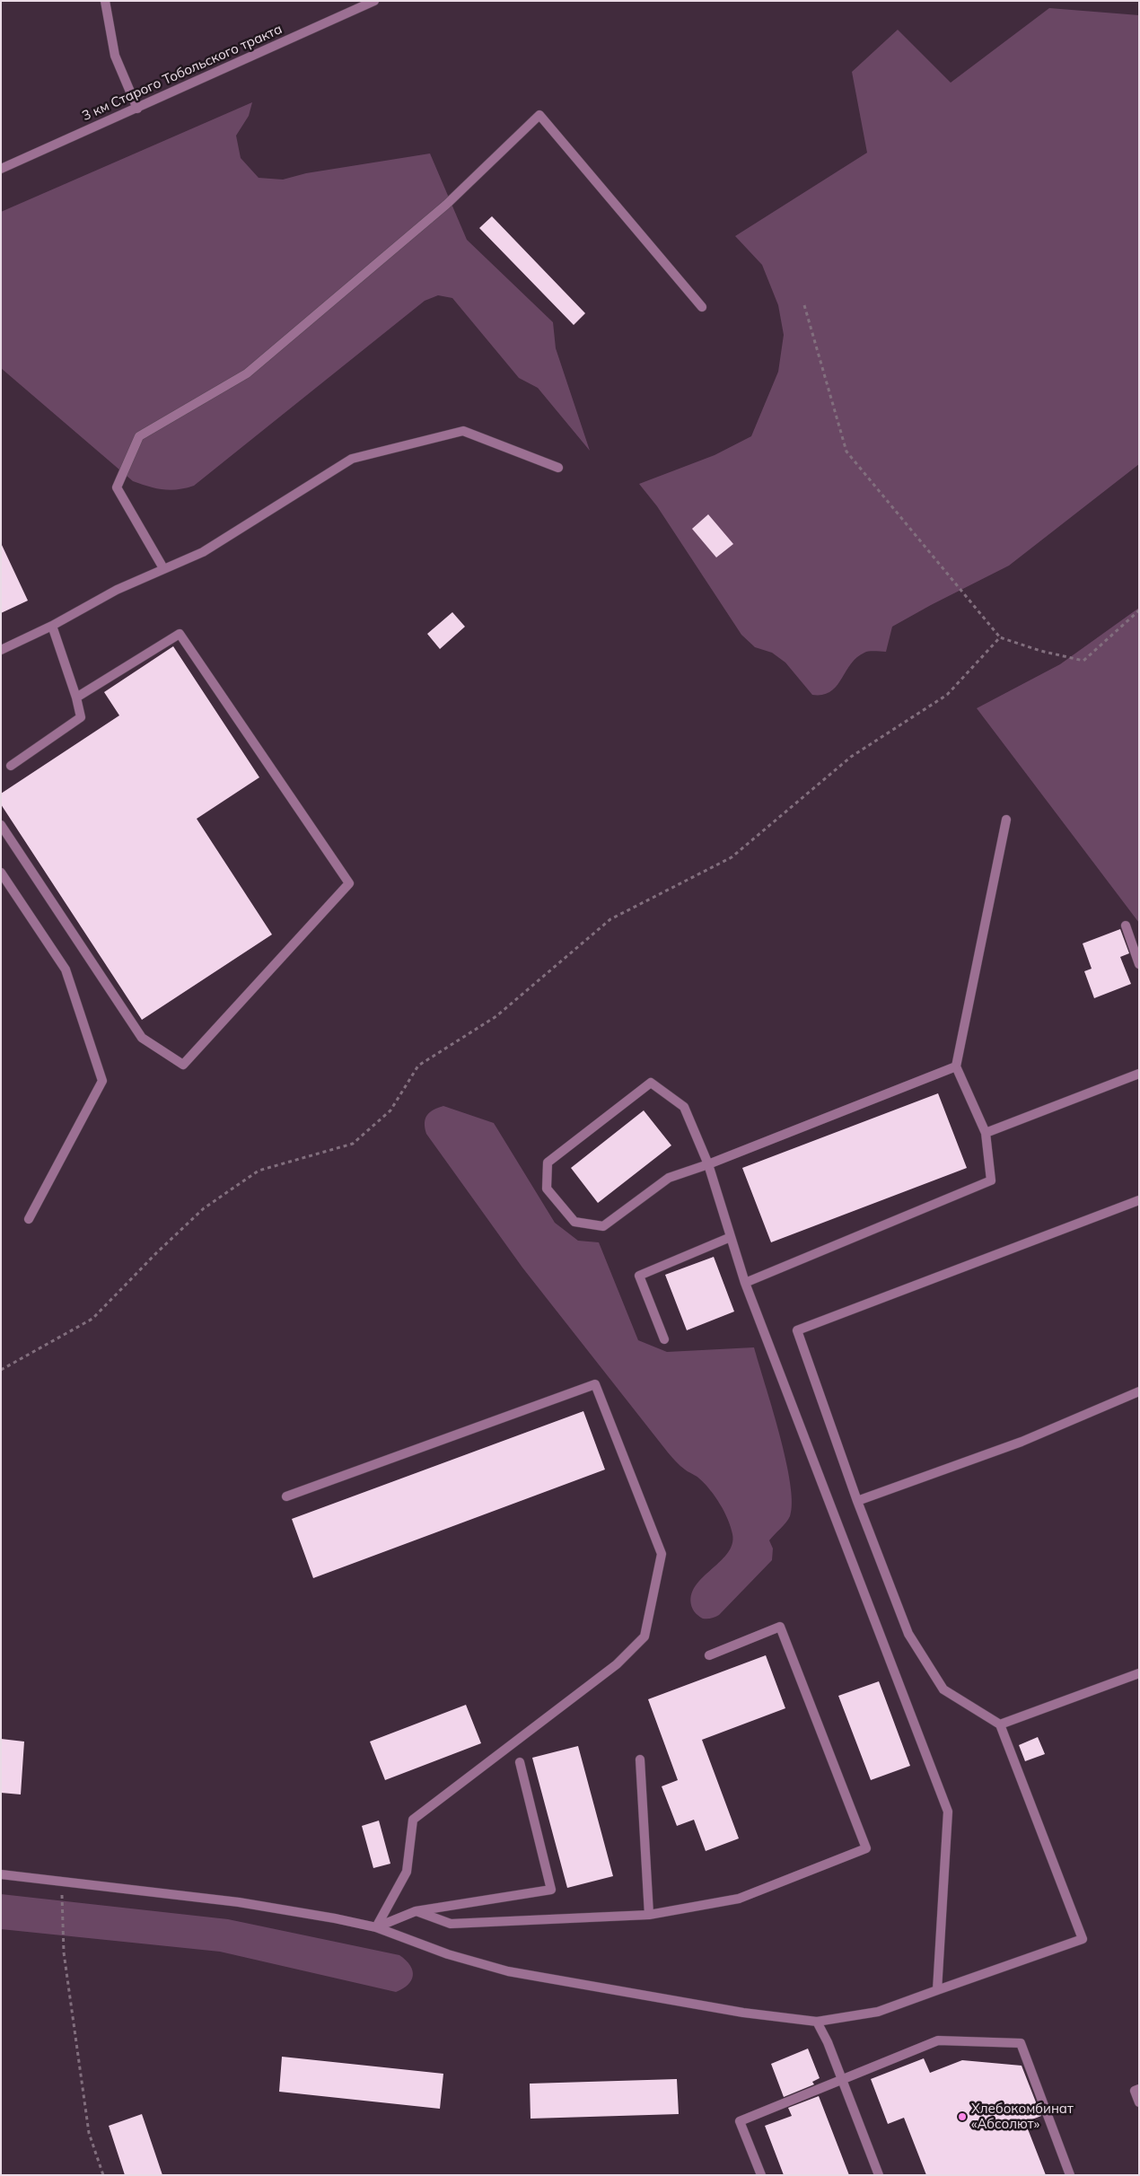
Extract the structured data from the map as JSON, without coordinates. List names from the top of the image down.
{
  "streets": {
    "street": ["3 км Старого Тобольского тракта"]
  },
  "places": ["Хлебокомбинат «Абсолют»"]
}
